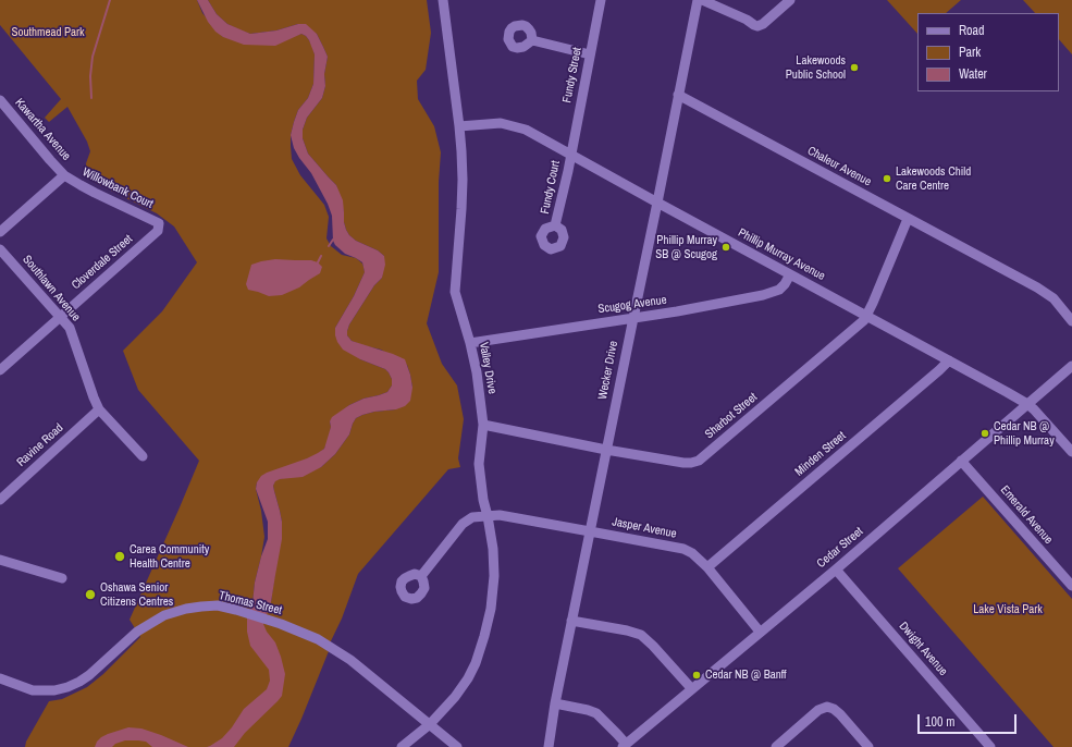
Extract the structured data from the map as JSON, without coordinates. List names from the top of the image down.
{
  "streets": {
    "street": [
      "Fundy Street",
      "Kawartha Avenue",
      "Chaleur Avenue",
      "Fundy Court",
      "Willowbank Court",
      "Phillip Murray Avenue",
      "Cloverdale Street",
      "Southlawn Avenue",
      "Scugog Avenue",
      "Valley Drive",
      "Wecker Drive",
      "Sharbot Street",
      "Ravine Road",
      "Minden Street",
      "Emerald Avenue",
      "Jasper Avenue",
      "Cedar Street",
      "Thomas Street",
      "Dwight Avenue"
    ]
  },
  "crossings": [
    ["Fundy Street", "Fundy Court"],
    ["Fundy Street", "Phillip Murray Avenue"],
    ["Kawartha Avenue", "Willowbank Court"],
    ["Chaleur Avenue", "Wecker Drive"],
    ["Chaleur Avenue", "Sharbot Street"],
    ["Fundy Court", "Phillip Murray Avenue"],
    ["Willowbank Court", "Cloverdale Street"],
    ["Phillip Murray Avenue", "Scugog Avenue"],
    ["Phillip Murray Avenue", "Valley Drive"],
    ["Phillip Murray Avenue", "Wecker Drive"],
    ["Phillip Murray Avenue", "Sharbot Street"],
    ["Phillip Murray Avenue", "Minden Street"],
    ["Phillip Murray Avenue", "Cedar Street"],
    ["Cloverdale Street", "Southlawn Avenue"],
    ["Southlawn Avenue", "Ravine Road"],
    ["Scugog Avenue", "Valley Drive"],
    ["Scugog Avenue", "Wecker Drive"],
    ["Valley Drive", "Sharbot Street"],
    ["Valley Drive", "Jasper Avenue"],
    ["Valley Drive", "Thomas Street"],
    ["Wecker Drive", "Sharbot Street"],
    ["Wecker Drive", "Jasper Avenue"],
    ["Minden Street", "Jasper Avenue"],
    ["Emerald Avenue", "Cedar Street"],
    ["Jasper Avenue", "Cedar Street"],
    ["Cedar Street", "Dwight Avenue"]
  ],
  "parks": ["Southmead Park", "Lake Vista Park"],
  "places": [
    "Lakewoods Public School",
    "Lakewoods Child Care Centre",
    "Phillip Murray SB @ Scugog",
    "Cedar NB @ Phillip Murray",
    "Carea Community Health Centre",
    "Oshawa Senior Citizens Centres",
    "Cedar NB @ Banff"
  ],
  "legend": ["Road", "Park", "Water"],
  "scale_bar": "100 m"
}
